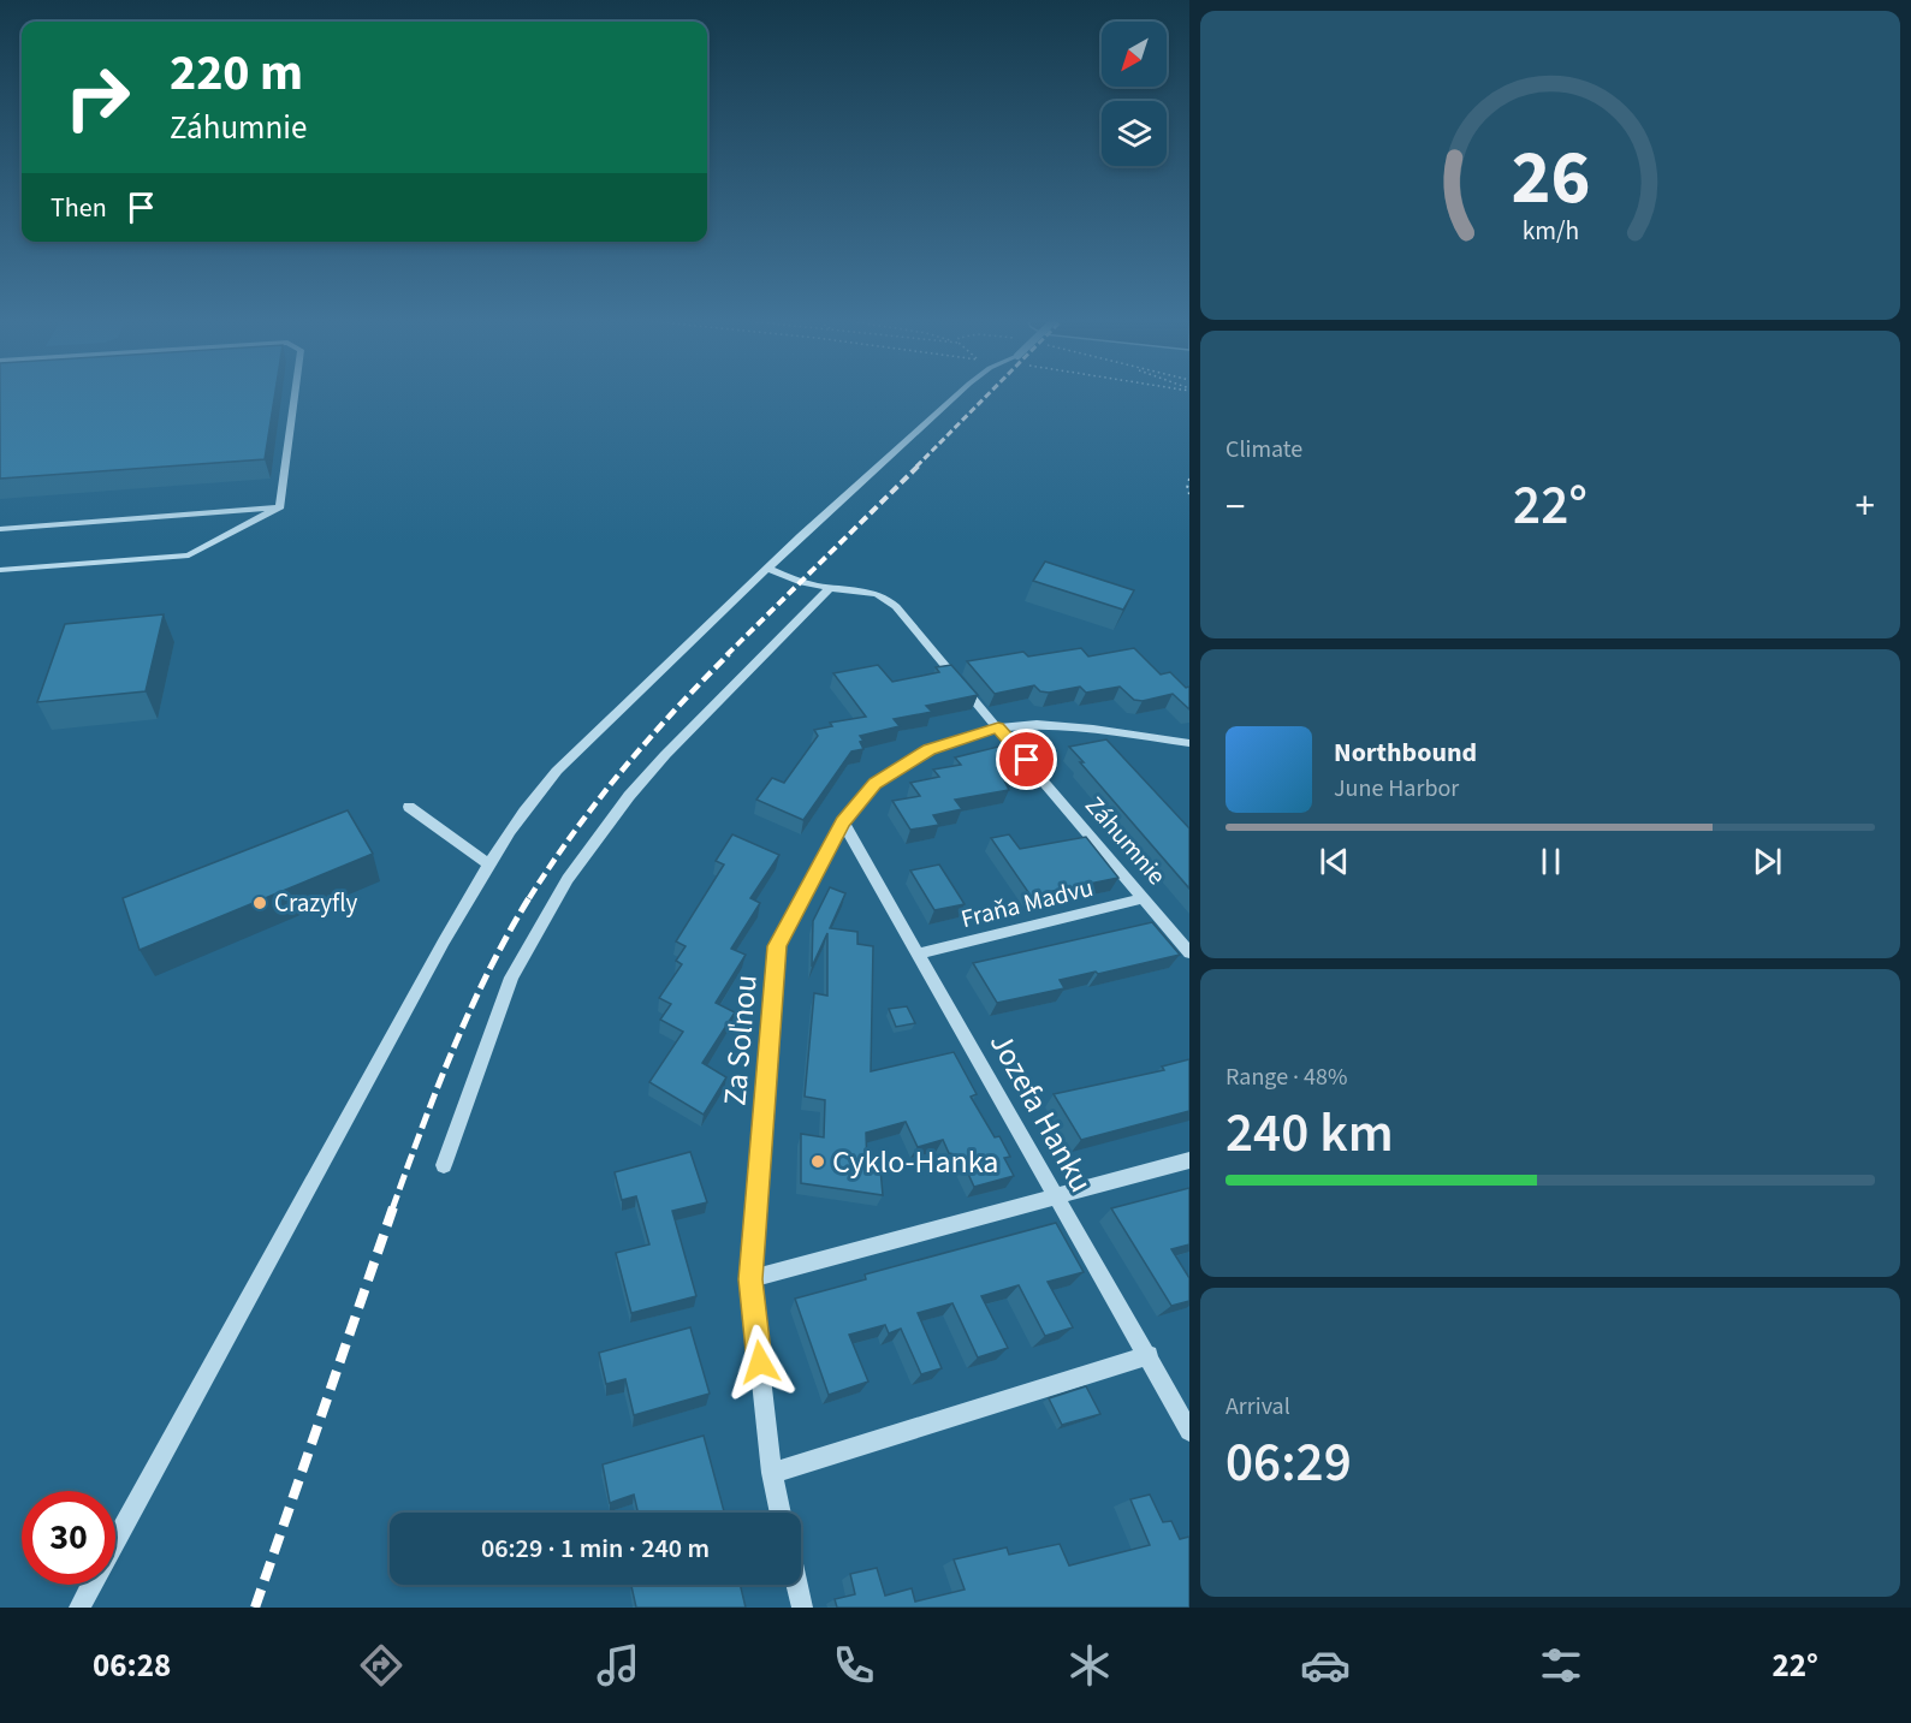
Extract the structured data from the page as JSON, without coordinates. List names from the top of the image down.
{
  "streets": {
    "street": [
      "Záhumnie",
      "Fraňa Madvu",
      "Za Soľnou",
      "Jozefa Hanku"
    ]
  },
  "crossings": [
    ["Záhumnie", "Fraňa Madvu"],
    ["Záhumnie", "Za Soľnou"],
    ["Fraňa Madvu", "Jozefa Hanku"],
    ["Za Soľnou", "Jozefa Hanku"]
  ],
  "places": ["Crazyfly", "Cyklo-Hanka"],
  "north": "bottom left",
  "page": {
    "turn": ["220 m", "Záhumnie"],
    "then": "Then",
    "tile": [
      "Climate",
      ["Range · 48%", "240 km"],
      ["Arrival", "06:29"]
    ],
    "heat": ["−", "22°", "+"],
    "song": ["Northbound", "June Harbor"],
    "limit": "30",
    "trip": "06:29 · 1 min · 240 m",
    "tabs": ["06:28", "22°"],
    "gauge": ["26", "km/h"]
  }
}
